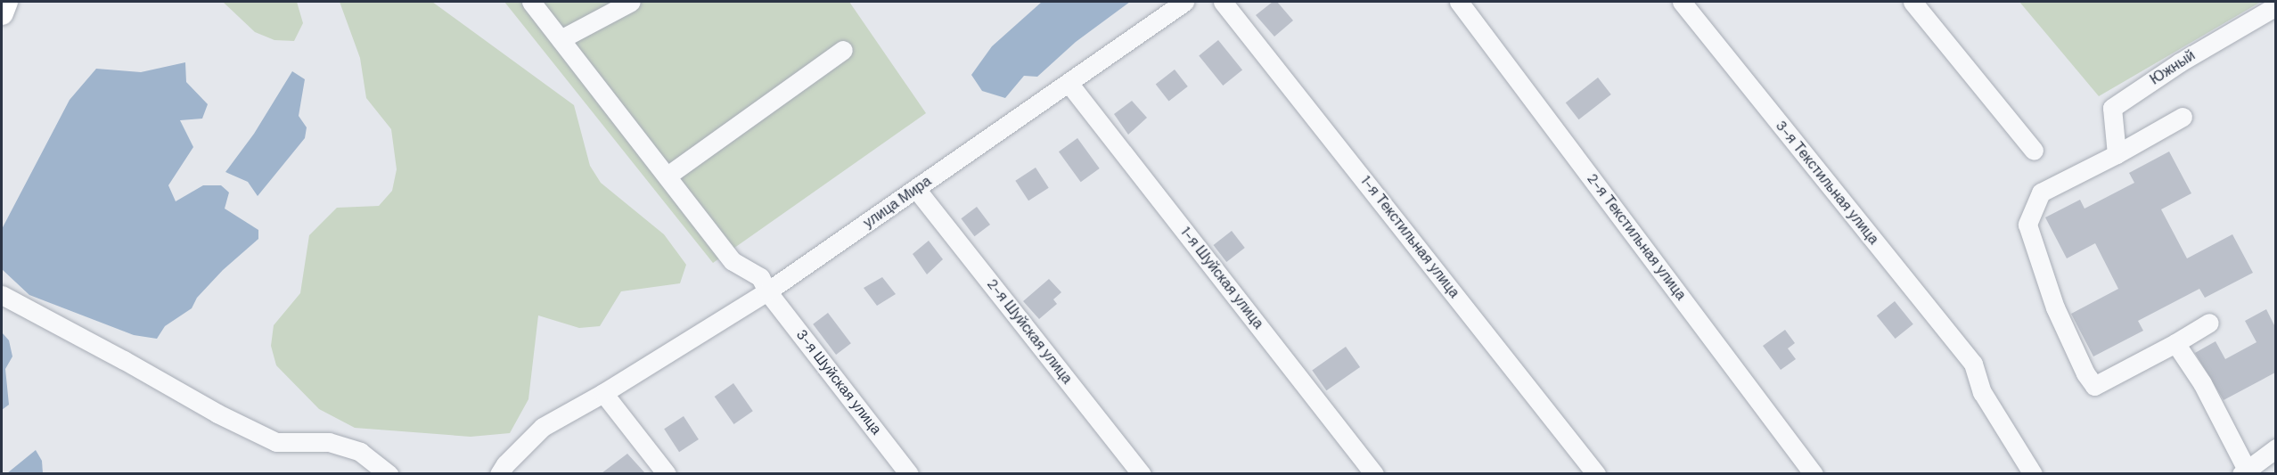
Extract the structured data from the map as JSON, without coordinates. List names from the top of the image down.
{
  "streets": {
    "street": [
      "Южный",
      "3-я Текстильная улица",
      "улица Мира",
      "1-я Текстильная улица",
      "2-я Текстильная улица",
      "1-я Шуйская улица",
      "2-я Шуйская улица",
      "3-я Шуйская улица"
    ]
  },
  "crossings": [
    ["улица Мира", "1-я Шуйская улица"],
    ["улица Мира", "2-я Шуйская улица"],
    ["улица Мира", "3-я Шуйская улица"]
  ]
}
